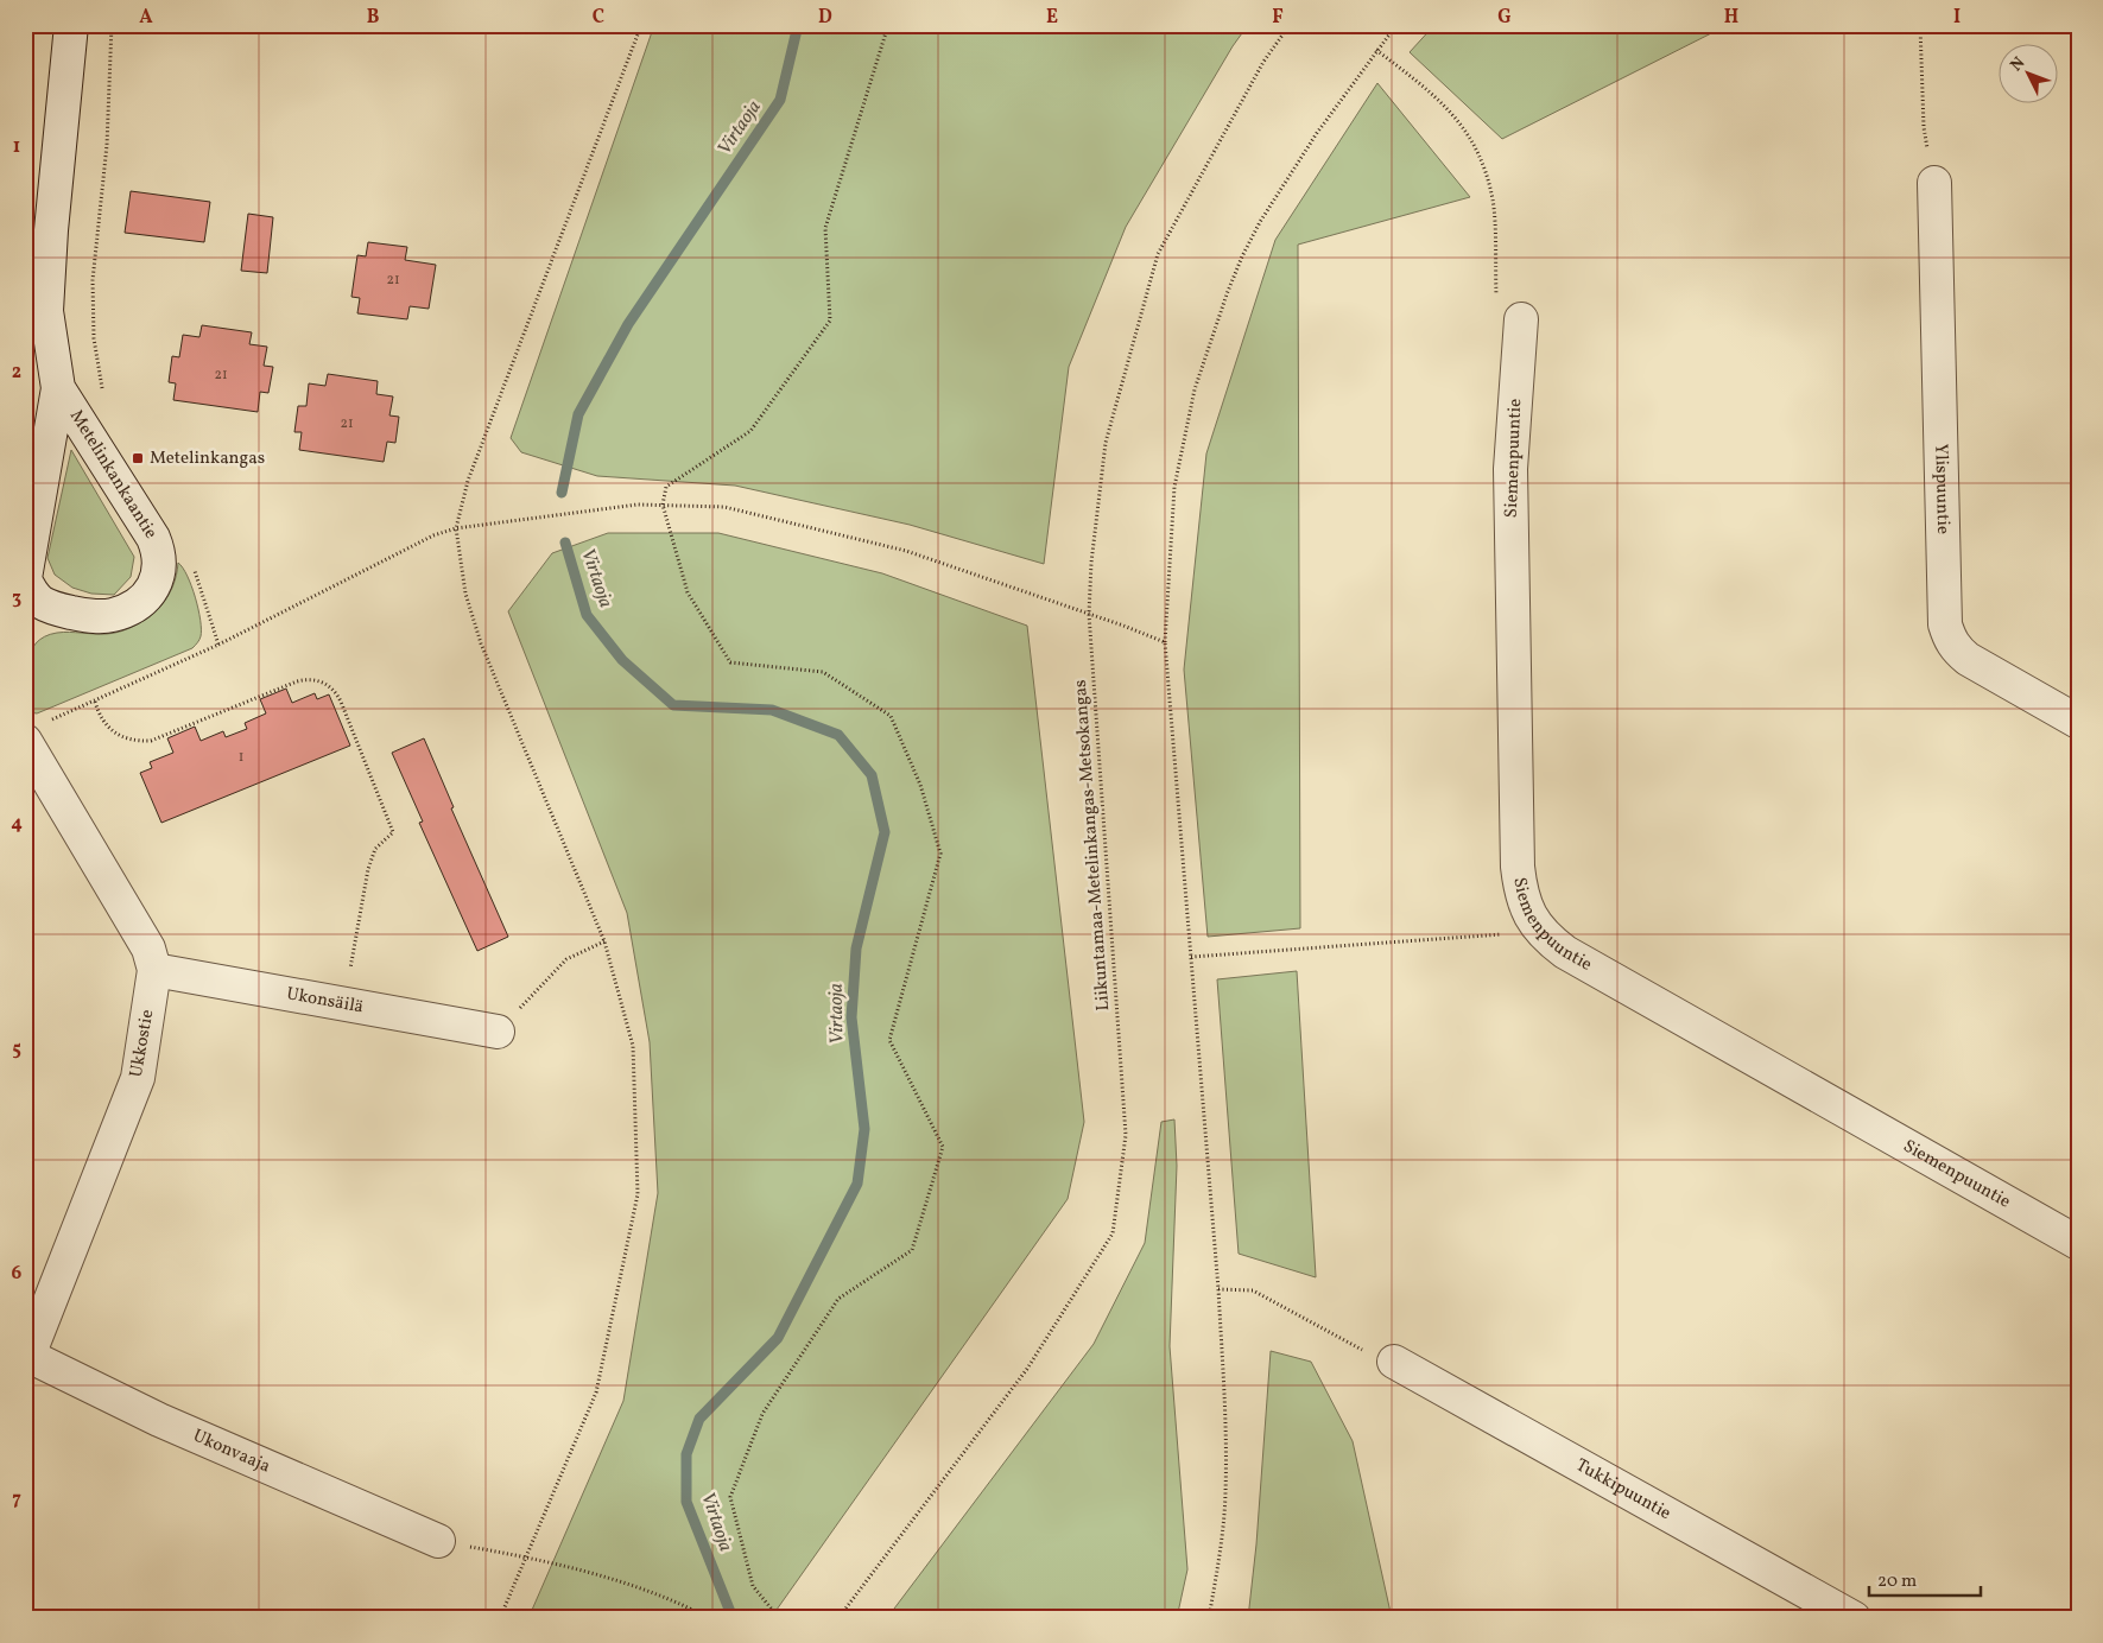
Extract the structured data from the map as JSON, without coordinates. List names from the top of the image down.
{
  "streets": {
    "street": [
      "Siemenpuuntie",
      "Metelinkankaantie",
      "Ylispuuntie",
      "Ukonsäilä",
      "Ukkostie",
      "Ukonvaaja",
      "Tukkipuuntie"
    ],
    "path": ["Liikuntamaa-Metelinkangas-Metsokangas"]
  },
  "crossings": [
    ["Ukonsäilä", "Ukkostie"],
    ["Ukkostie", "Ukonvaaja"]
  ],
  "water": ["Virtaoja"],
  "places": {
    "transit": ["Metelinkangas"]
  },
  "house_numbers": [
    "21",
    "21",
    "21",
    "1"
  ],
  "scale_bar": "20 m",
  "north": "top left",
  "grid": {
    "columns": [
      "A",
      "B",
      "C",
      "D",
      "E",
      "F",
      "G",
      "H",
      "I"
    ],
    "rows": [
      "1",
      "2",
      "3",
      "4",
      "5",
      "6",
      "7"
    ]
  }
}
